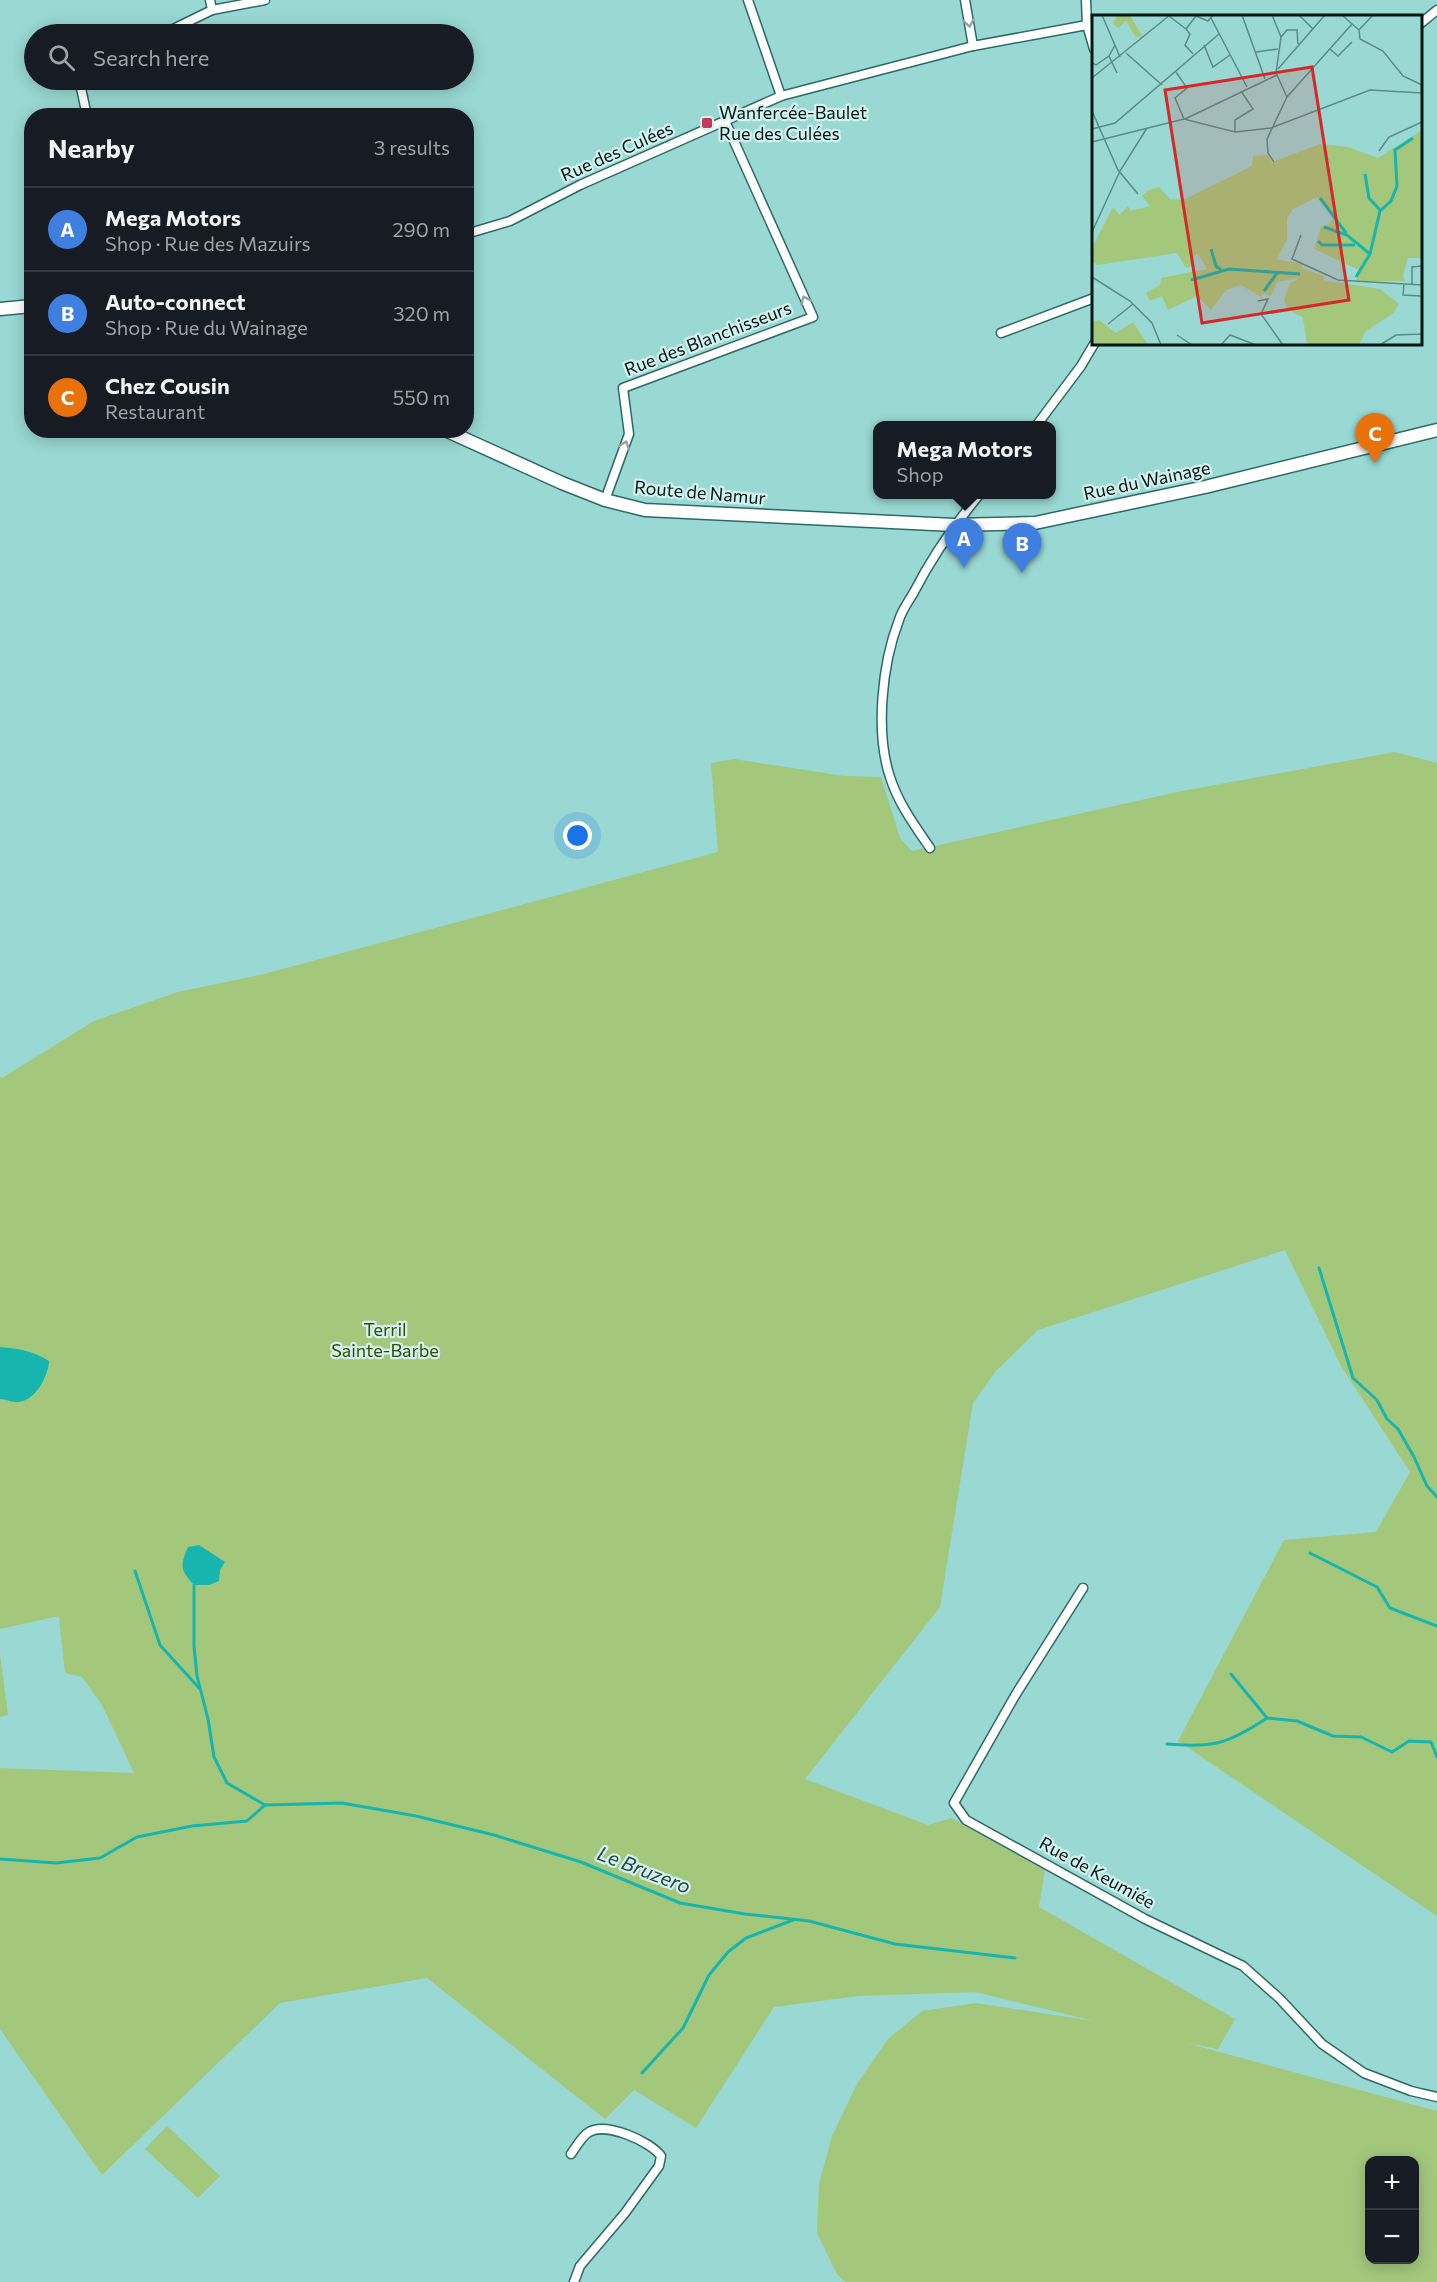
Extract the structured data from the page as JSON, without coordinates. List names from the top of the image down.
{
  "streets": {
    "main road": ["Rue du Wainage", "Route de Namur"],
    "street": ["Rue des Culées", "Rue des Blanchisseurs", "Rue de Keumiée"]
  },
  "crossings": [
    ["Rue des Culées", "Rue des Blanchisseurs"],
    ["Rue des Blanchisseurs", "Route de Namur"],
    ["Rue du Wainage", "Route de Namur"]
  ],
  "water": ["Le Bruzero"],
  "parks": ["Terril Sainte-Barbe"],
  "places": {
    "transit": ["Wanfercée-Baulet Rue des Culées"]
  },
  "page": {
    "search": "Search here",
    "heading": ["Nearby", "3 results"],
    "list": [
      {
        "mark": "A",
        "name": "Mega Motors",
        "note": "Shop · Rue des Mazuirs",
        "value": "290 m"
      },
      {
        "mark": "B",
        "name": "Auto-connect",
        "note": "Shop · Rue du Wainage",
        "value": "320 m"
      },
      {
        "mark": "C",
        "name": "Chez Cousin",
        "note": "Restaurant",
        "value": "550 m"
      }
    ],
    "pins": ["C", "A", "B"],
    "popup": ["Mega Motors", "Shop"],
    "map_buttons": ["+", "−"]
  }
}
